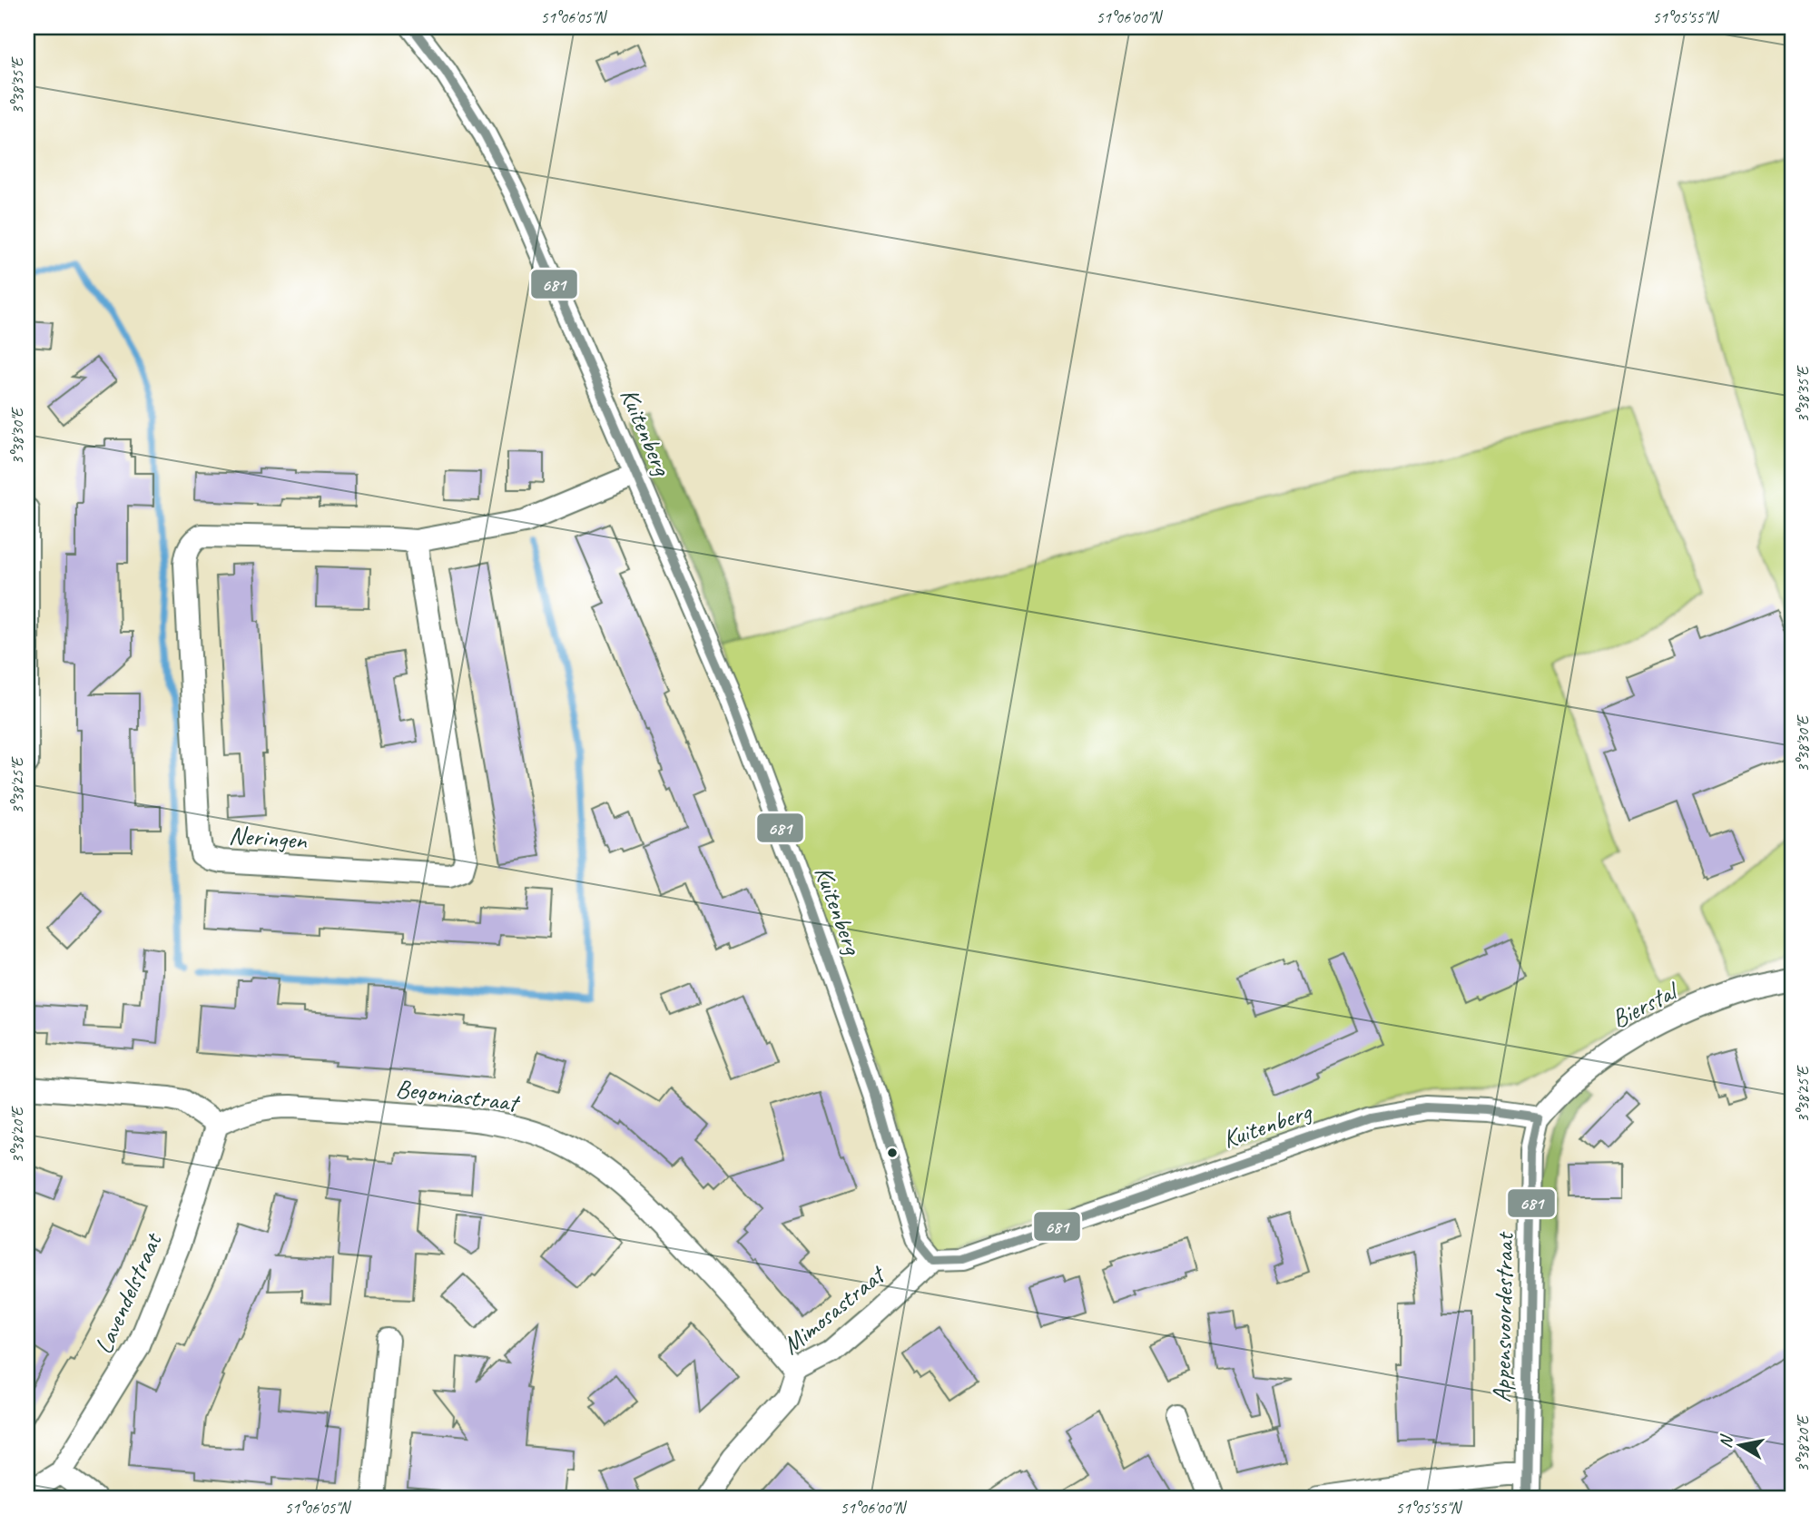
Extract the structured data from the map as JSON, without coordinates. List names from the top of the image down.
{
  "streets": {
    "street": [
      "Kuitenberg",
      "Neringen",
      "Bierstal",
      "Begoniastraat",
      "Lavendelstraat",
      "Mimosastraat",
      "Appensvoordestraat"
    ]
  },
  "crossings": [
    ["Kuitenberg", "Neringen"],
    ["Kuitenberg", "Bierstal"],
    ["Kuitenberg", "Mimosastraat"],
    ["Kuitenberg", "Appensvoordestraat"],
    ["Bierstal", "Appensvoordestraat"],
    ["Begoniastraat", "Lavendelstraat"],
    ["Begoniastraat", "Mimosastraat"]
  ],
  "lines": ["transit line 681"],
  "north": "left",
  "coordinates": [
    "51°06'05\"N",
    "51°06'00\"N",
    "51°05'55\"N",
    "3°38'35\"E",
    "3°38'30\"E",
    "3°38'25\"E",
    "3°38'20\"E"
  ]
}
